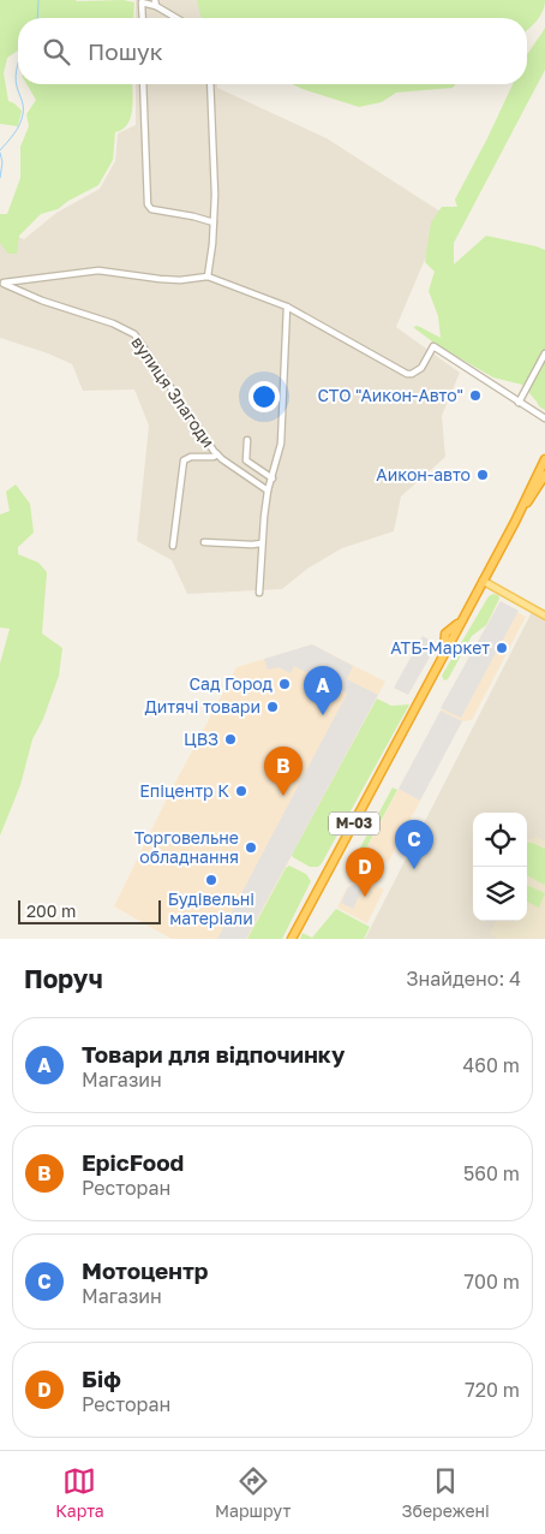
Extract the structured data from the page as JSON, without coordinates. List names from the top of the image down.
{
  "streets": {
    "highway": ["М-03"],
    "street": ["вулиця Злагоди"]
  },
  "places": [
    "СТО \"Аикон-Авто\"",
    "Аикон-авто",
    "АТБ-Маркет",
    "Сад Город",
    "Дитячі товари",
    "ЦВЗ",
    "Епіцентр К",
    "Торговельне обладнання",
    "Будівельні матеріали"
  ],
  "scale_bar": "200 m",
  "page": {
    "search": "Пошук",
    "pins": [
      "A",
      "B",
      "C",
      "D"
    ],
    "scale": "200 m",
    "heading": ["Поруч", "Знайдено: 4"],
    "list": [
      {
        "mark": "A",
        "name": "Товари для відпочинку",
        "note": "Магазин",
        "value": "460 m"
      },
      {
        "mark": "B",
        "name": "EpicFood",
        "note": "Ресторан",
        "value": "560 m"
      },
      {
        "mark": "C",
        "name": "Мотоцентр",
        "note": "Магазин",
        "value": "700 m"
      },
      {
        "mark": "D",
        "name": "Біф",
        "note": "Ресторан",
        "value": "720 m"
      }
    ],
    "nav": ["Карта", "Маршрут", "Збережені"]
  }
}
